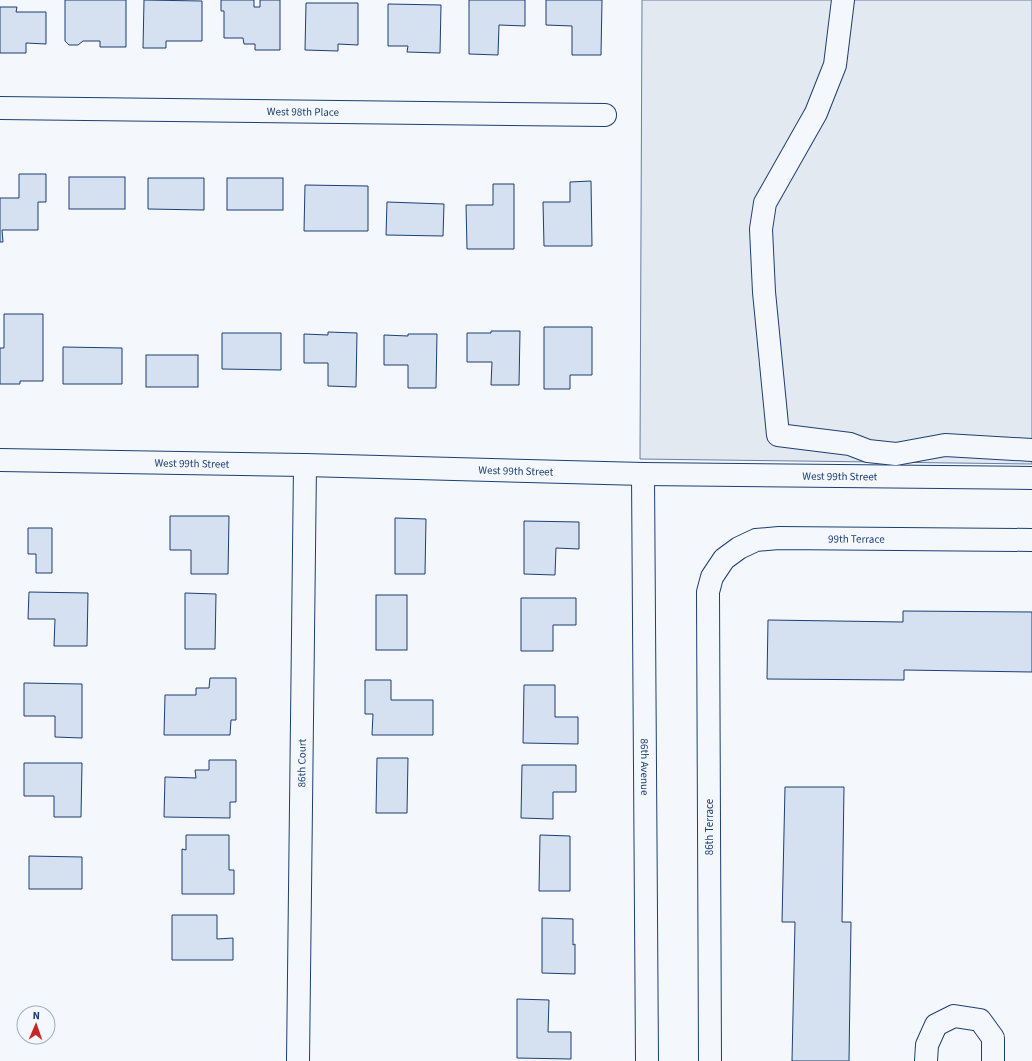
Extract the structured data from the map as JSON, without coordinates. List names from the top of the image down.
{
  "streets": {
    "street": [
      "West 98th Place",
      "West 99th Street",
      "99th Terrace",
      "86th Court",
      "86th Avenue",
      "86th Terrace"
    ]
  },
  "crossings": [
    ["West 99th Street", "86th Court"],
    ["West 99th Street", "86th Avenue"],
    ["99th Terrace", "86th Terrace"]
  ],
  "north": "top"
}
